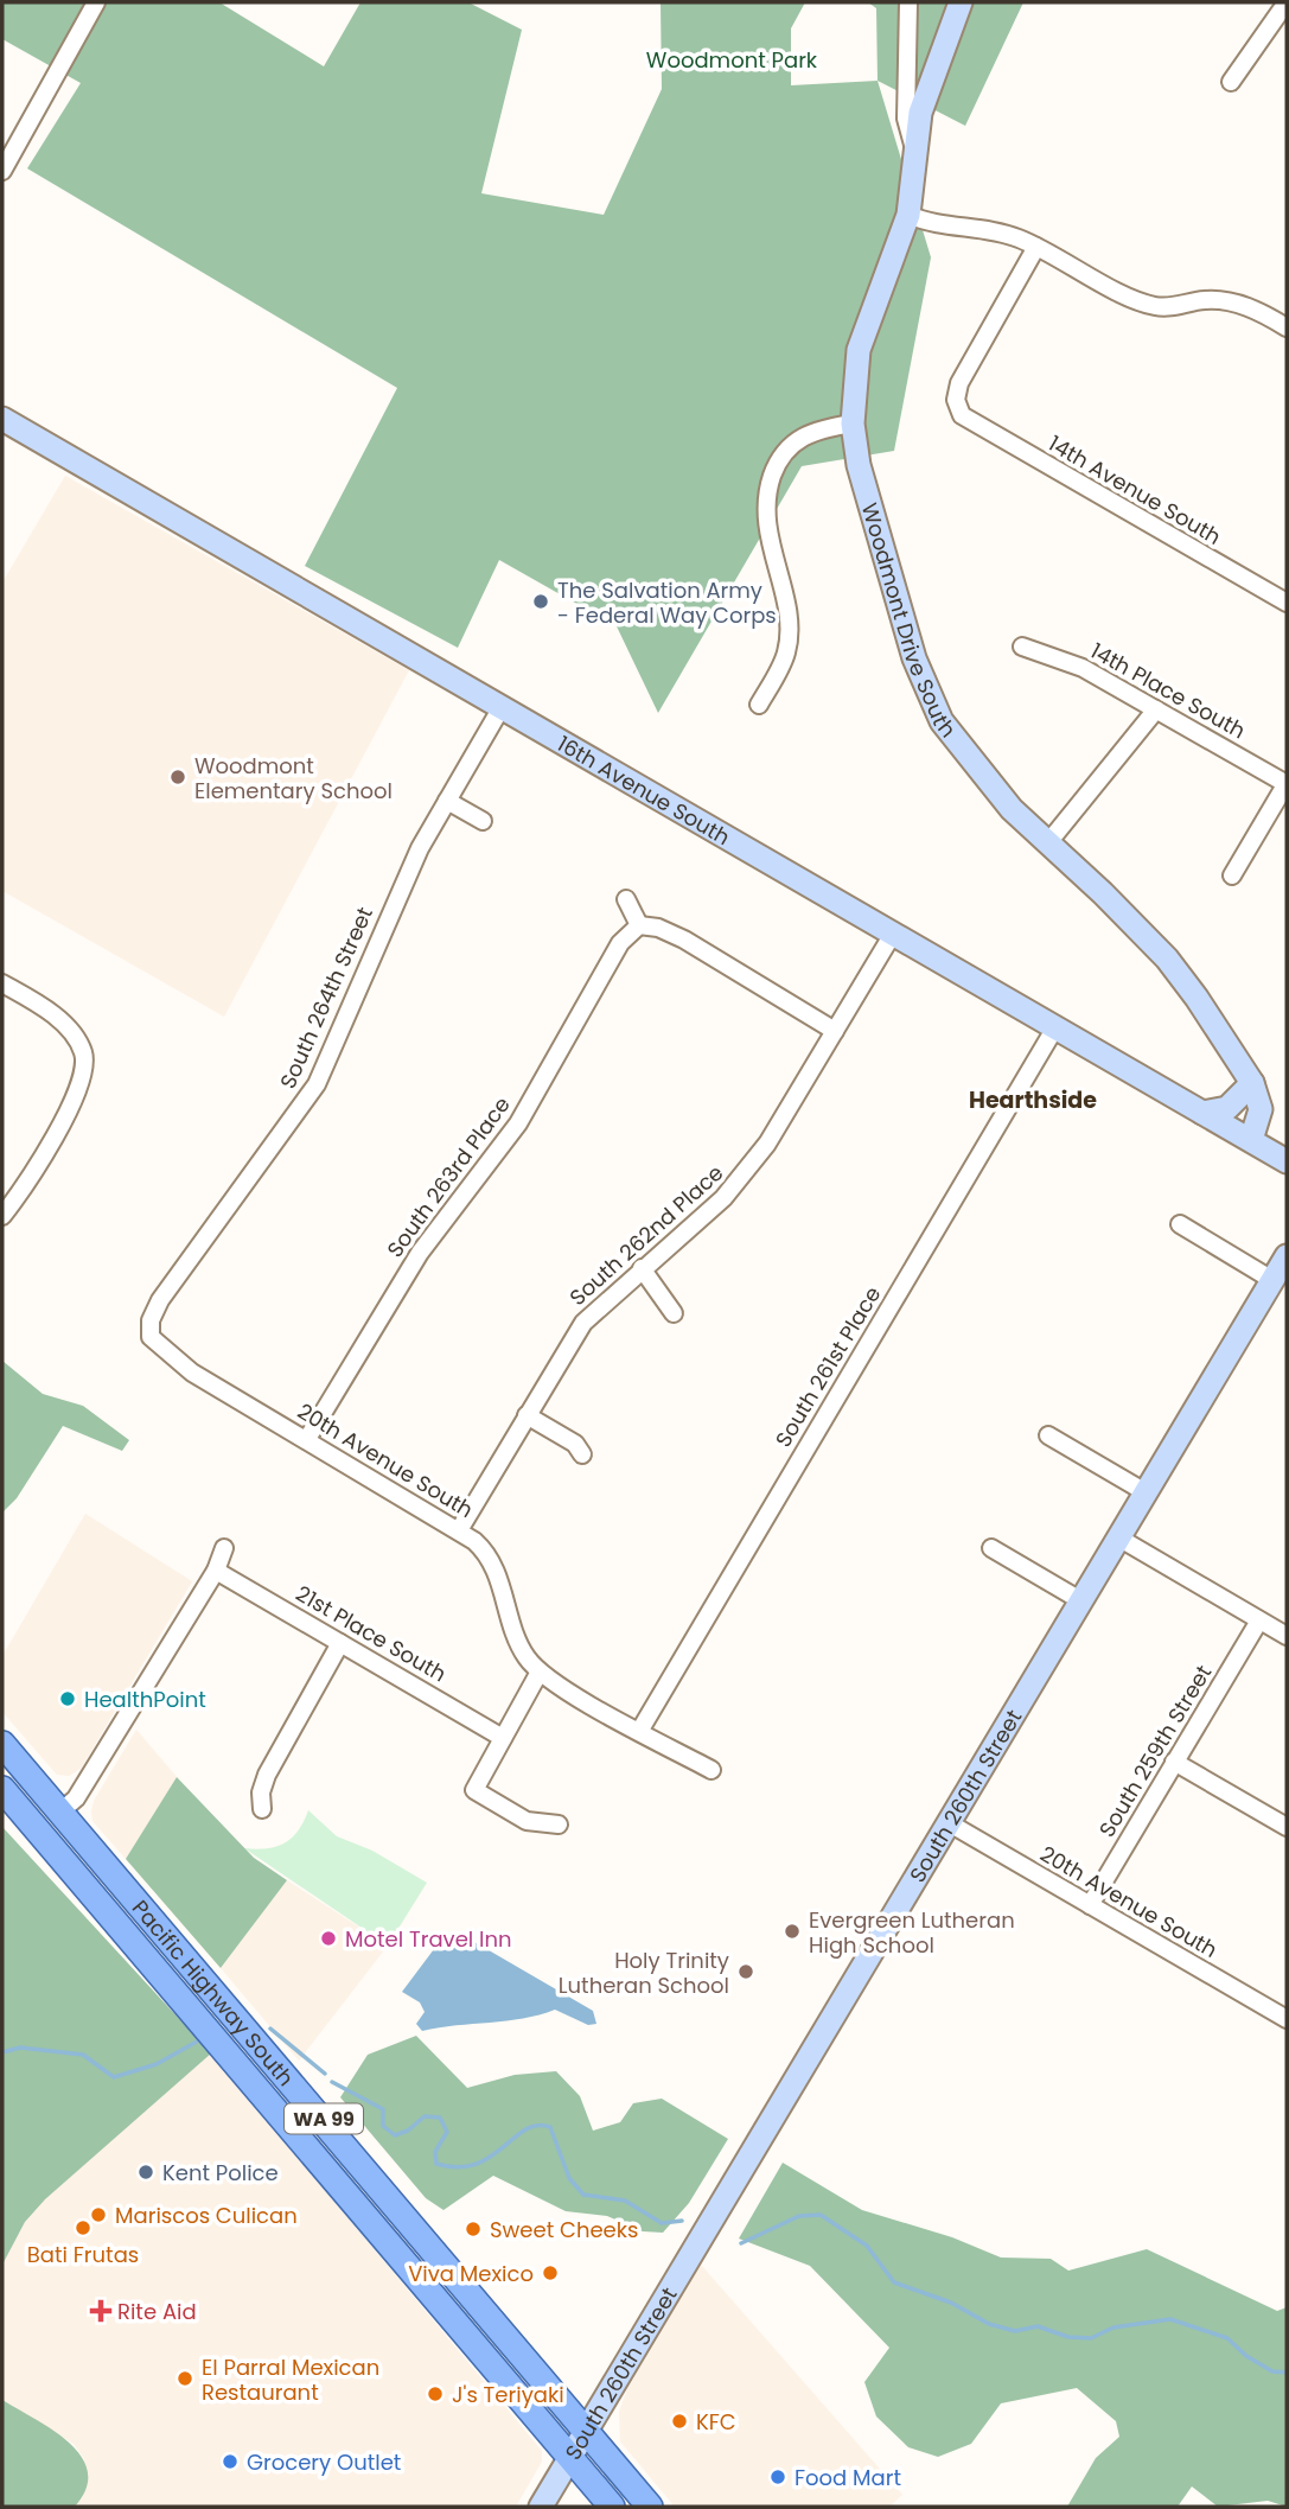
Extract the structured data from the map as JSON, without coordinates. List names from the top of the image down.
{
  "streets": {
    "main road": [
      "Woodmont Drive South",
      "16th Avenue South",
      "South 260th Street",
      "Pacific Highway South",
      "WA 99"
    ],
    "street": [
      "14th Avenue South",
      "14th Place South",
      "South 264th Street",
      "South 263rd Place",
      "South 262nd Place",
      "South 261st Place",
      "20th Avenue South",
      "21st Place South",
      "South 259th Street"
    ]
  },
  "crossings": [
    ["Woodmont Drive South", "16th Avenue South"],
    ["16th Avenue South", "South 264th Street"],
    ["16th Avenue South", "South 262nd Place"],
    ["16th Avenue South", "South 261st Place"],
    ["South 264th Street", "20th Avenue South"],
    ["South 263rd Place", "20th Avenue South"],
    ["South 262nd Place", "20th Avenue South"],
    ["20th Avenue South", "South 259th Street"],
    ["20th Avenue South", "South 260th Street"],
    ["South 260th Street", "Pacific Highway South"]
  ],
  "districts": ["Hearthside"],
  "parks": ["Woodmont Park"],
  "places": {
    "other": [
      "The Salvation Army - Federal Way Corps",
      "Woodmont Elementary School",
      "HealthPoint",
      "Evergreen Lutheran High School",
      "Motel Travel Inn",
      "Holy Trinity Lutheran School",
      "Kent Police",
      "Mariscos Culican",
      "Bati Frutas",
      "Sweet Cheeks",
      "Viva Mexico",
      "El Parral Mexican Restaurant",
      "J's Teriyaki",
      "KFC",
      "Grocery Outlet",
      "Food Mart"
    ],
    "health": ["Rite Aid"]
  }
}
